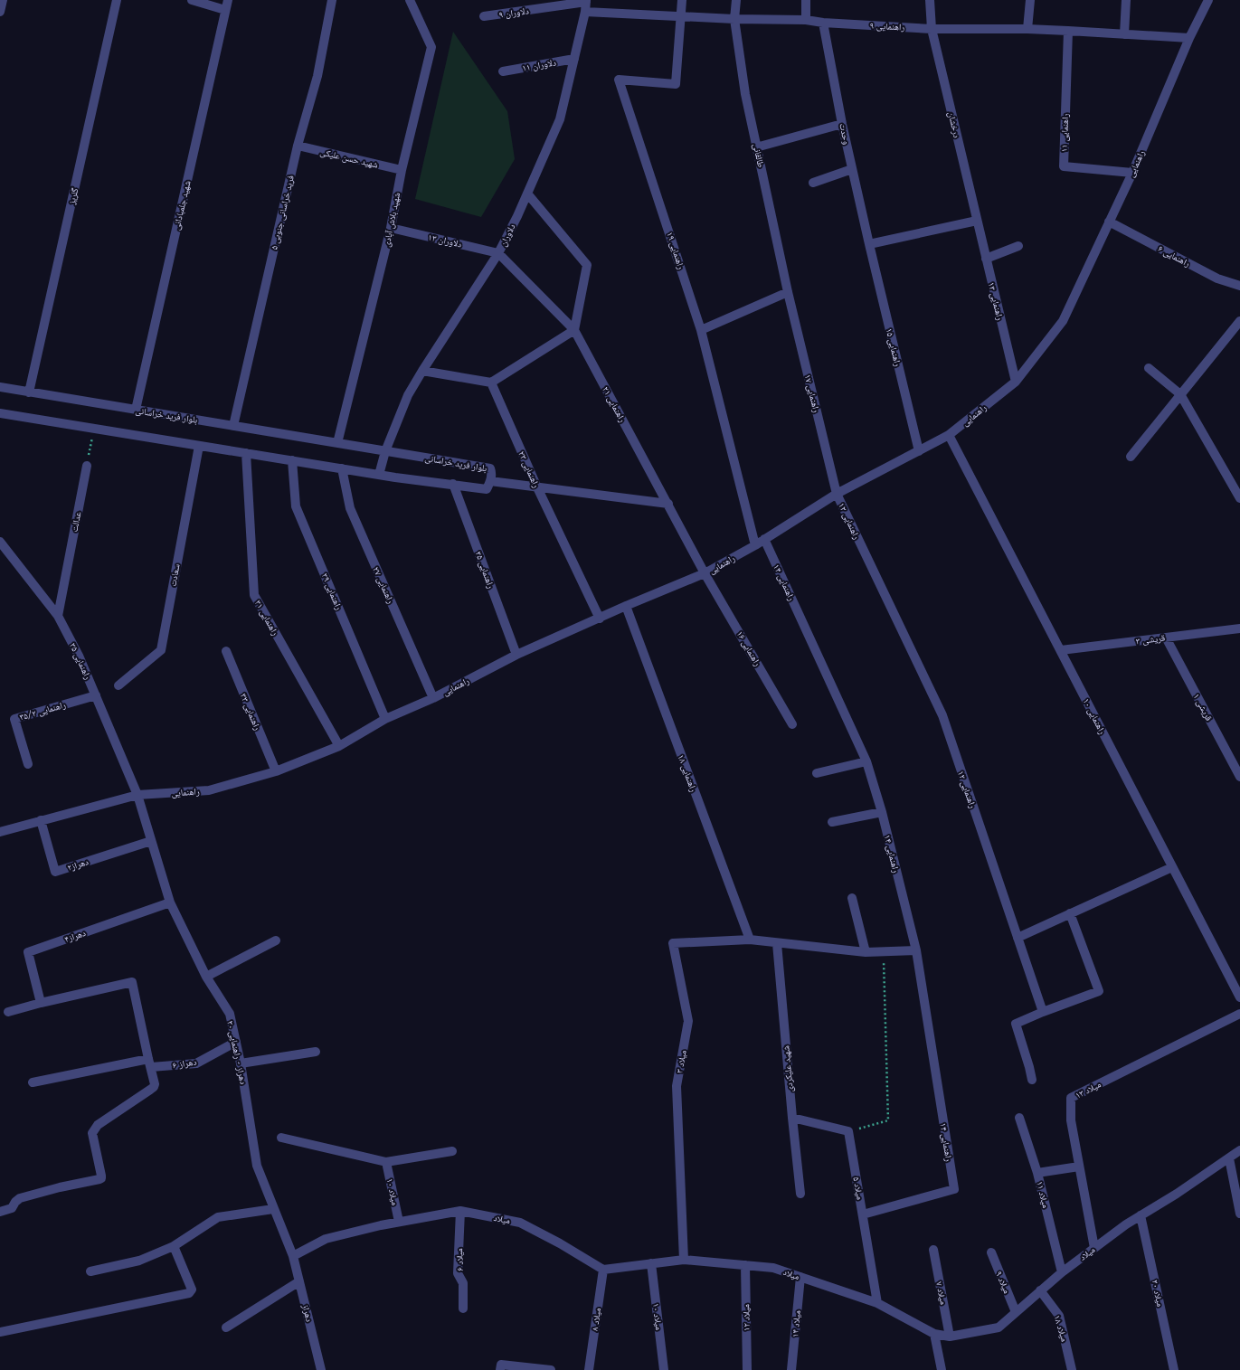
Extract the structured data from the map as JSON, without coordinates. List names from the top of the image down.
{
  "streets": {
    "street": [
      "دلاوران ۹",
      "راهنمایی ۹",
      "دلاوران ۱۱",
      "درخشان",
      "راهنمایی ۱۱",
      "وحدت",
      "طالقانی",
      "شهید حسن علیکی",
      "راهنمایی",
      "گلریز",
      "شهید جلمبادانی",
      "فرید خراسانی جنوبی ۵",
      "شهید بلاش آبادی",
      "دلاوران",
      "دلاوران ۱۳",
      "راهنمایی ۱۹",
      "راهنمایی ۶",
      "راهنمایی ۱۳",
      "راهنمایی ۱۵",
      "راهنمایی ۱۷",
      "راهنمایی ۲۱",
      "بلوار فرید خراسانی",
      "راهنمایی ۲۳",
      "راهنمایی ۱۲",
      "عدالت",
      "راهنمایی ۲۵",
      "سعادت",
      "راهنمایی ۱۴",
      "راهنمایی ۲۷",
      "راهنمایی ۲۹",
      "راهنمایی ۳۱",
      "قریشی ۳",
      "راهنمایی ۱۶",
      "راهنمایی ۳۵",
      "قریشی ۱",
      "راهنمایی ۳۵/۲",
      "راهنمایی ۳۳",
      "راهنمایی ۱۰",
      "راهنمایی ۱۸",
      "دهراز۲",
      "دهراز۴",
      "دهراز - راهنمایی ۲۰",
      "میلاد ۳",
      "دهراز ۶",
      "شهید علیکردی",
      "میلاد ۱۳",
      "میلاد ۵",
      "میلاد ۱۰",
      "میلاد ۱۱",
      "میلاد",
      "میلاد ۶",
      "میلاد ۹",
      "میلاد ۷",
      "میلاد ۲۰",
      "دهراز",
      "میلاد ۱۲",
      "میلاد ۸",
      "میلاد ۱۴",
      "میلاد ۱۸"
    ]
  },
  "crossings": [
    ["دلاوران ۹", "دلاوران"],
    ["راهنمایی ۹", "درخشان"],
    ["راهنمایی ۹", "راهنمایی ۱۱"],
    ["راهنمایی ۹", "وحدت"],
    ["راهنمایی ۹", "طالقانی"],
    ["راهنمایی ۹", "راهنمایی"],
    ["راهنمایی ۹", "دلاوران"],
    ["راهنمایی ۹", "راهنمایی ۱۹"],
    ["دلاوران ۱۱", "دلاوران"],
    ["درخشان", "راهنمایی ۱۳"],
    ["راهنمایی ۱۱", "راهنمایی"],
    ["وحدت", "راهنمایی ۱۵"],
    ["طالقانی", "راهنمایی ۱۷"],
    ["شهید حسن علیکی", "فرید خراسانی جنوبی ۵"],
    ["شهید حسن علیکی", "شهید بلاش آبادی"],
    ["راهنمایی", "راهنمایی ۱۹"],
    ["راهنمایی", "راهنمایی ۶"],
    ["راهنمایی", "راهنمایی ۱۳"],
    ["راهنمایی", "راهنمایی ۱۵"],
    ["راهنمایی", "راهنمایی ۱۷"],
    ["راهنمایی", "راهنمایی ۲۱"],
    ["راهنمایی", "راهنمایی ۲۳"],
    ["راهنمایی", "راهنمایی ۱۲"],
    ["راهنمایی", "راهنمایی ۲۵"],
    ["راهنمایی", "راهنمایی ۱۴"],
    ["راهنمایی", "راهنمایی ۲۷"],
    ["راهنمایی", "راهنمایی ۲۹"],
    ["راهنمایی", "راهنمایی ۳۱"],
    ["راهنمایی", "راهنمایی ۱۶"],
    ["راهنمایی", "راهنمایی ۳۵"],
    ["راهنمایی", "راهنمایی ۳۳"],
    ["راهنمایی", "راهنمایی ۱۰"],
    ["راهنمایی", "راهنمایی ۱۸"],
    ["راهنمایی", "دهراز۲"],
    ["راهنمایی", "دهراز - راهنمایی ۲۰"],
    ["گلریز", "بلوار فرید خراسانی"],
    ["شهید جلمبادانی", "بلوار فرید خراسانی"],
    ["فرید خراسانی جنوبی ۵", "بلوار فرید خراسانی"],
    ["شهید بلاش آبادی", "دلاوران ۱۳"],
    ["شهید بلاش آبادی", "بلوار فرید خراسانی"],
    ["دلاوران", "دلاوران ۱۳"],
    ["دلاوران", "راهنمایی ۲۱"],
    ["دلاوران", "بلوار فرید خراسانی"],
    ["دلاوران ۱۳", "راهنمایی ۲۱"],
    ["راهنمایی ۱۷", "راهنمایی ۱۲"],
    ["راهنمایی ۲۱", "راهنمایی ۱۶"],
    ["بلوار فرید خراسانی", "راهنمایی ۲۵"],
    ["بلوار فرید خراسانی", "سعادت"],
    ["بلوار فرید خراسانی", "راهنمایی ۲۷"],
    ["بلوار فرید خراسانی", "راهنمایی ۲۹"],
    ["بلوار فرید خراسانی", "راهنمایی ۳۱"],
    ["عدالت", "راهنمایی ۳۵"],
    ["راهنمایی ۱۴", "میلاد ۵"],
    ["قریشی ۳", "قریشی ۱"],
    ["قریشی ۳", "راهنمایی ۱۰"],
    ["راهنمایی ۳۵", "راهنمایی ۳۵/۲"],
    ["راهنمایی ۳۵", "دهراز - راهنمایی ۲۰"],
    ["راهنمایی ۱۸", "میلاد ۳"],
    ["دهراز۲", "دهراز - راهنمایی ۲۰"],
    ["دهراز۴", "دهراز - راهنمایی ۲۰"],
    ["دهراز - راهنمایی ۲۰", "دهراز ۶"],
    ["دهراز - راهنمایی ۲۰", "میلاد"],
    ["دهراز - راهنمایی ۲۰", "دهراز"],
    ["میلاد ۳", "میلاد"],
    ["میلاد ۱۳", "میلاد"],
    ["میلاد ۵", "میلاد"],
    ["میلاد ۱۰", "میلاد"],
    ["میلاد ۱۱", "میلاد"],
    ["میلاد", "میلاد ۶"],
    ["میلاد", "میلاد ۹"],
    ["میلاد", "میلاد ۷"],
    ["میلاد", "میلاد ۲۰"],
    ["میلاد", "دهراز"],
    ["میلاد", "میلاد ۱۲"],
    ["میلاد", "میلاد ۸"],
    ["میلاد", "میلاد ۱۴"],
    ["میلاد", "میلاد ۱۸"]
  ]
}
